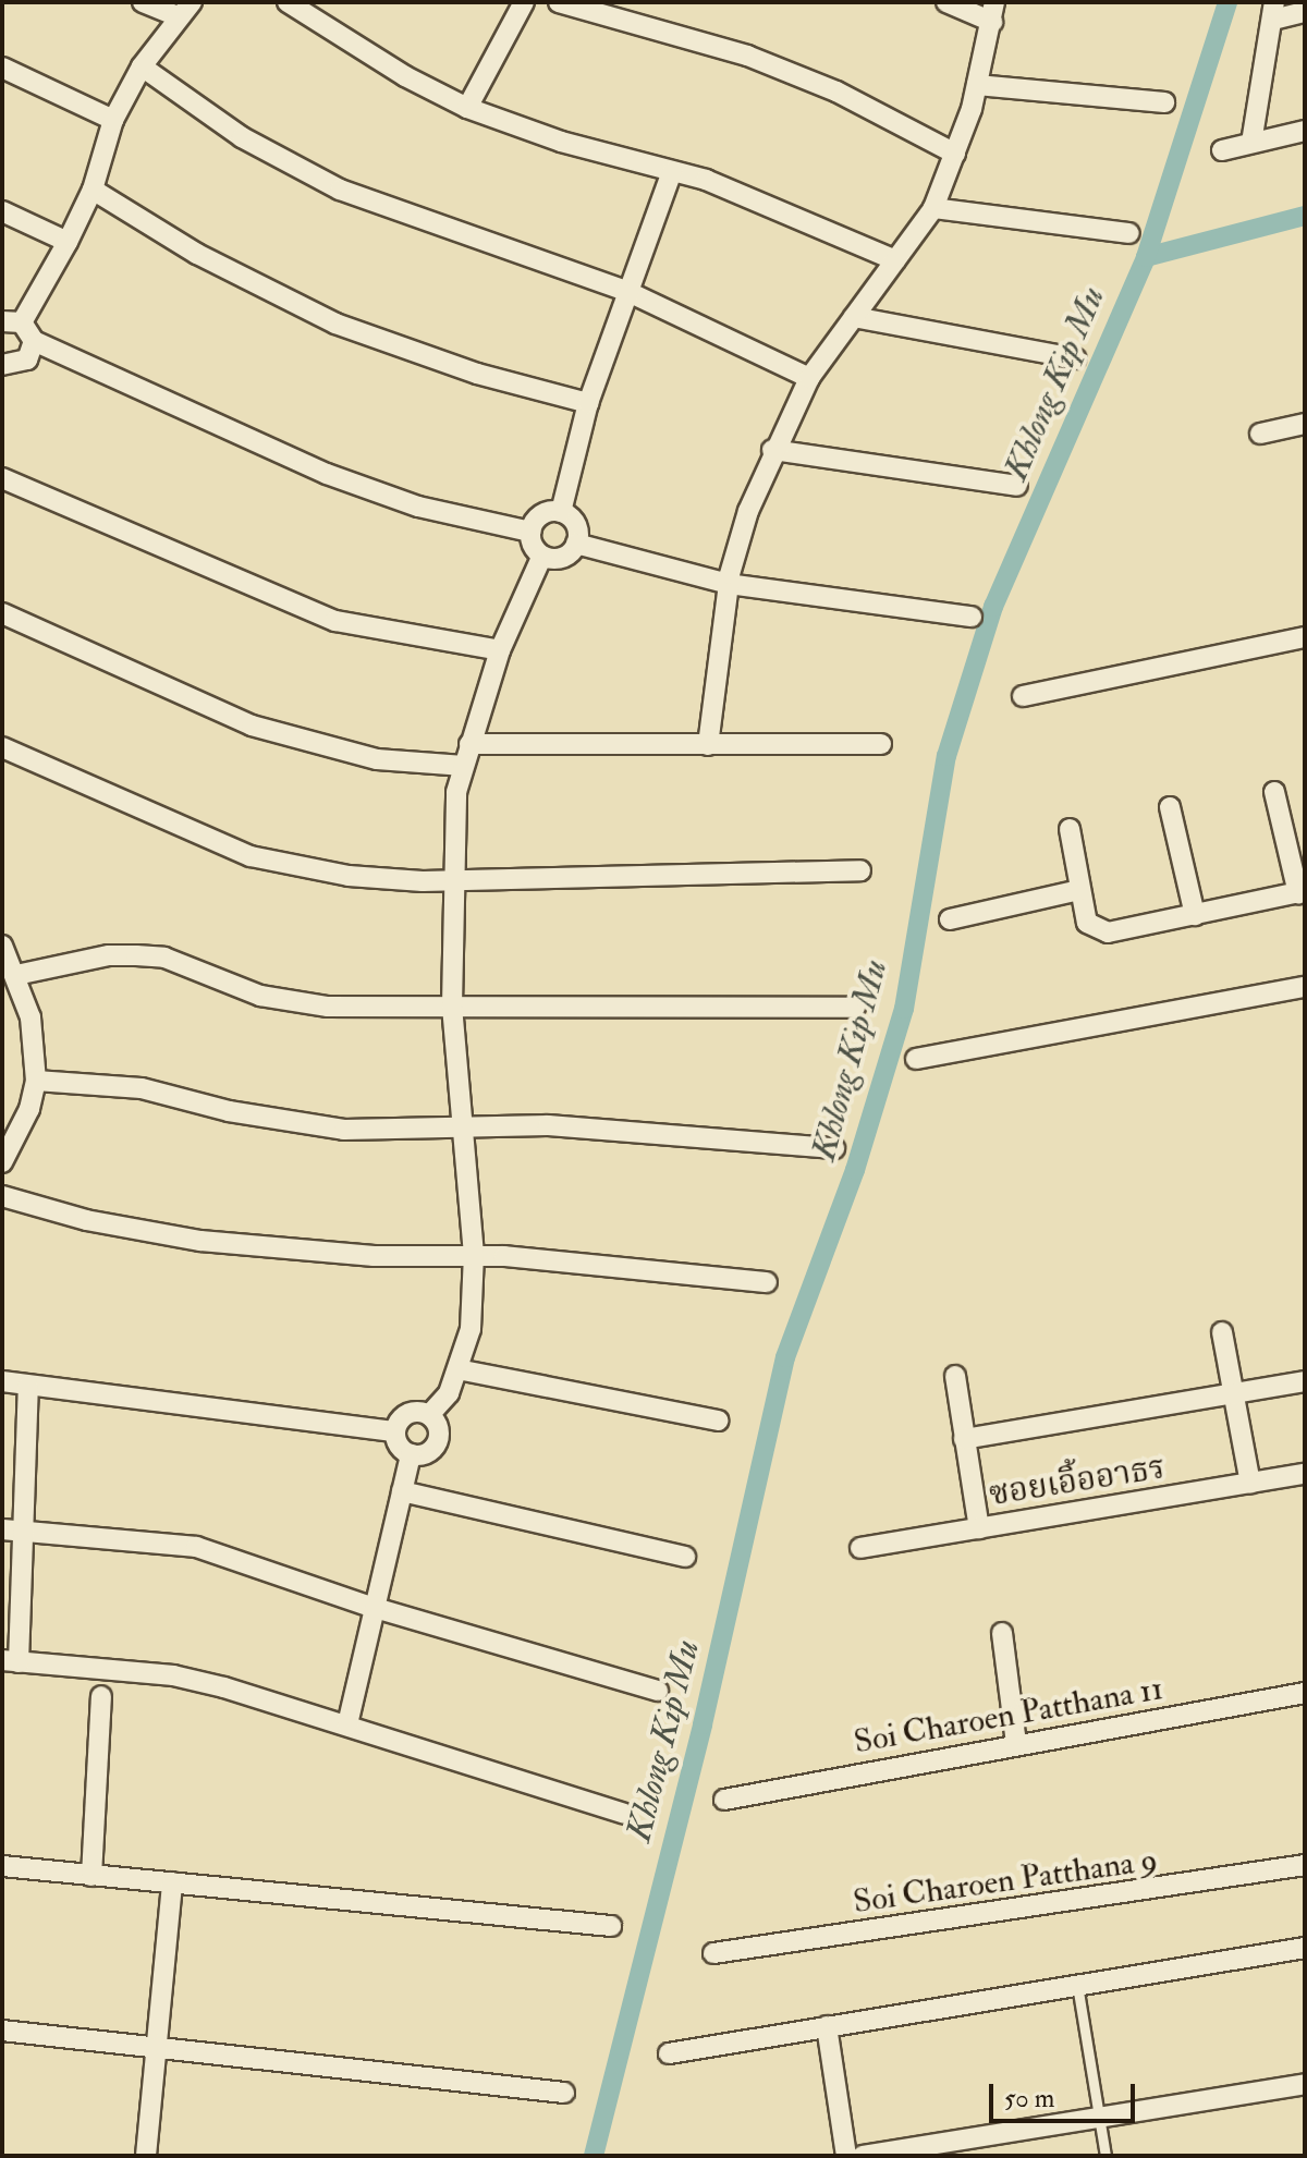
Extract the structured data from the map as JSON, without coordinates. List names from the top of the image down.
{
  "streets": {
    "street": ["ซอยเอิ้ออาธร", "Soi Charoen Patthana 11", "Soi Charoen Patthana 9"]
  },
  "water": ["Khlong Kip Mu"],
  "scale_bar": "50 m"
}
